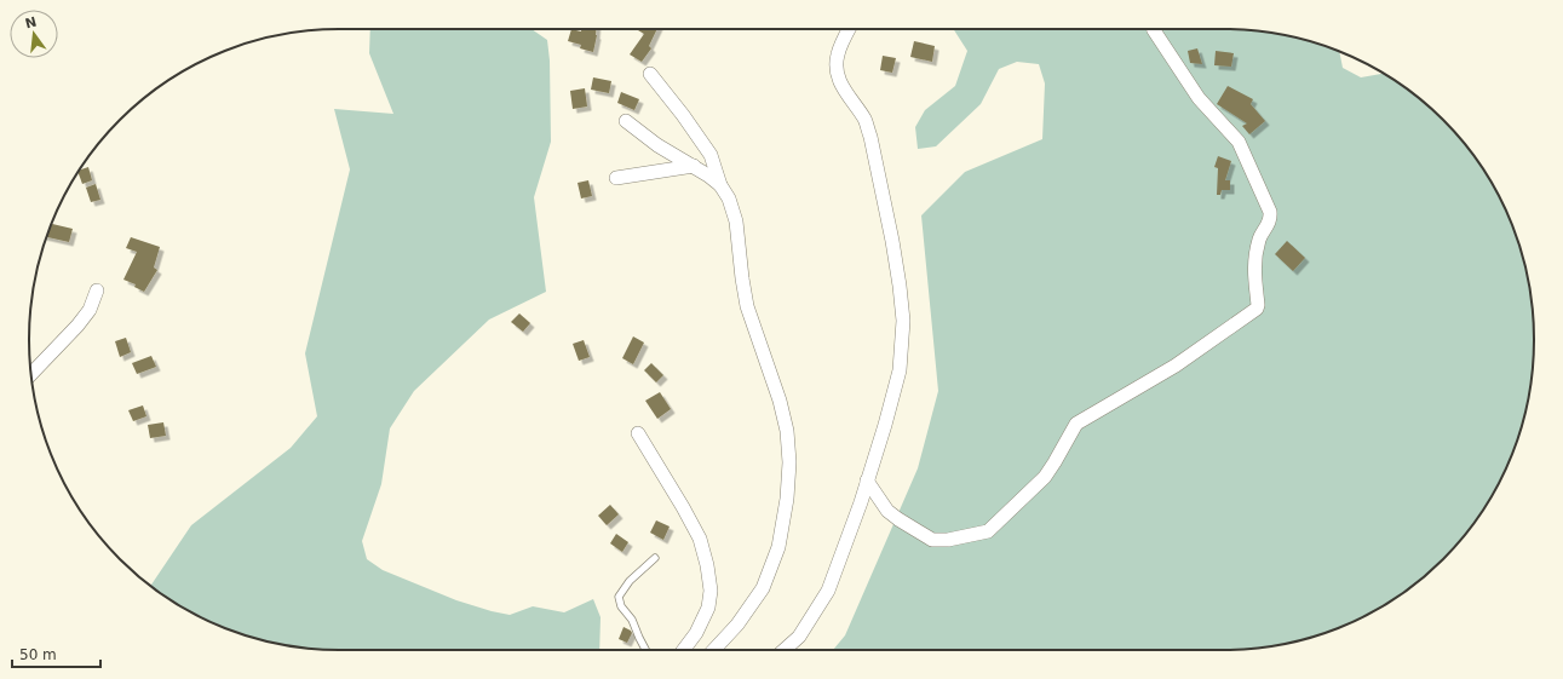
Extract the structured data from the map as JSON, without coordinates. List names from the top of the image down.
{
  "scale_bar": "50 m",
  "north": "top"
}
